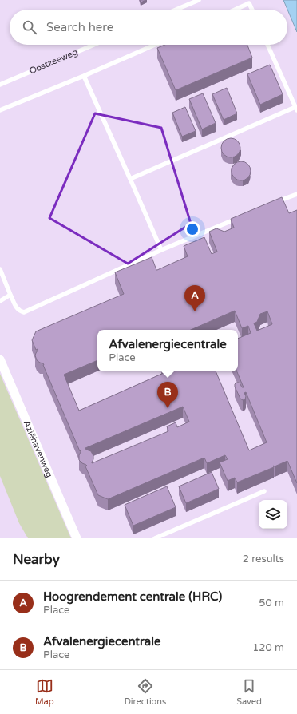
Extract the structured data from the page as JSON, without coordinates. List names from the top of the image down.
{
  "streets": {
    "street": ["Aziëhavenweg"],
    "lane": ["Oostzeeweg"]
  },
  "page": {
    "search": "Search here",
    "pins": ["A", "B"],
    "popup": ["Afvalenergiecentrale", "Place"],
    "heading": ["Nearby", "2 results"],
    "list": [
      {
        "mark": "A",
        "name": "Hoogrendement centrale (HRC)",
        "note": "Place",
        "value": "50 m"
      },
      {
        "mark": "B",
        "name": "Afvalenergiecentrale",
        "note": "Place",
        "value": "120 m"
      }
    ],
    "nav": ["Map", "Directions", "Saved"]
  }
}
